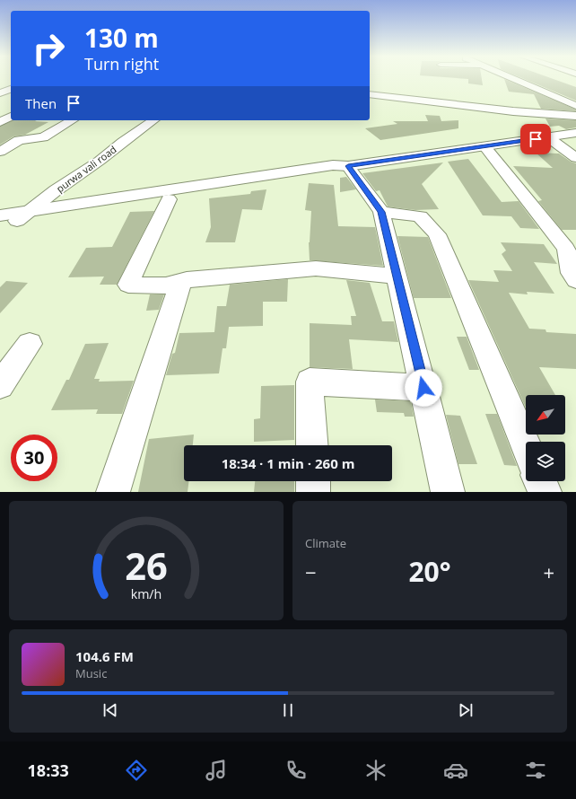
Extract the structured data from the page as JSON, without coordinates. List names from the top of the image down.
{
  "streets": {
    "street": ["purwa vali road"]
  },
  "north": "bottom left",
  "page": {
    "turn": ["130 m", "Turn right"],
    "then": "Then",
    "limit": "30",
    "trip": "18:34 · 1 min · 260 m",
    "tile": "Climate",
    "heat": ["−", "20°", "+"],
    "song": ["104.6 FM", "Music"],
    "tabs": "18:33",
    "gauge": ["26", "km/h"]
  }
}
